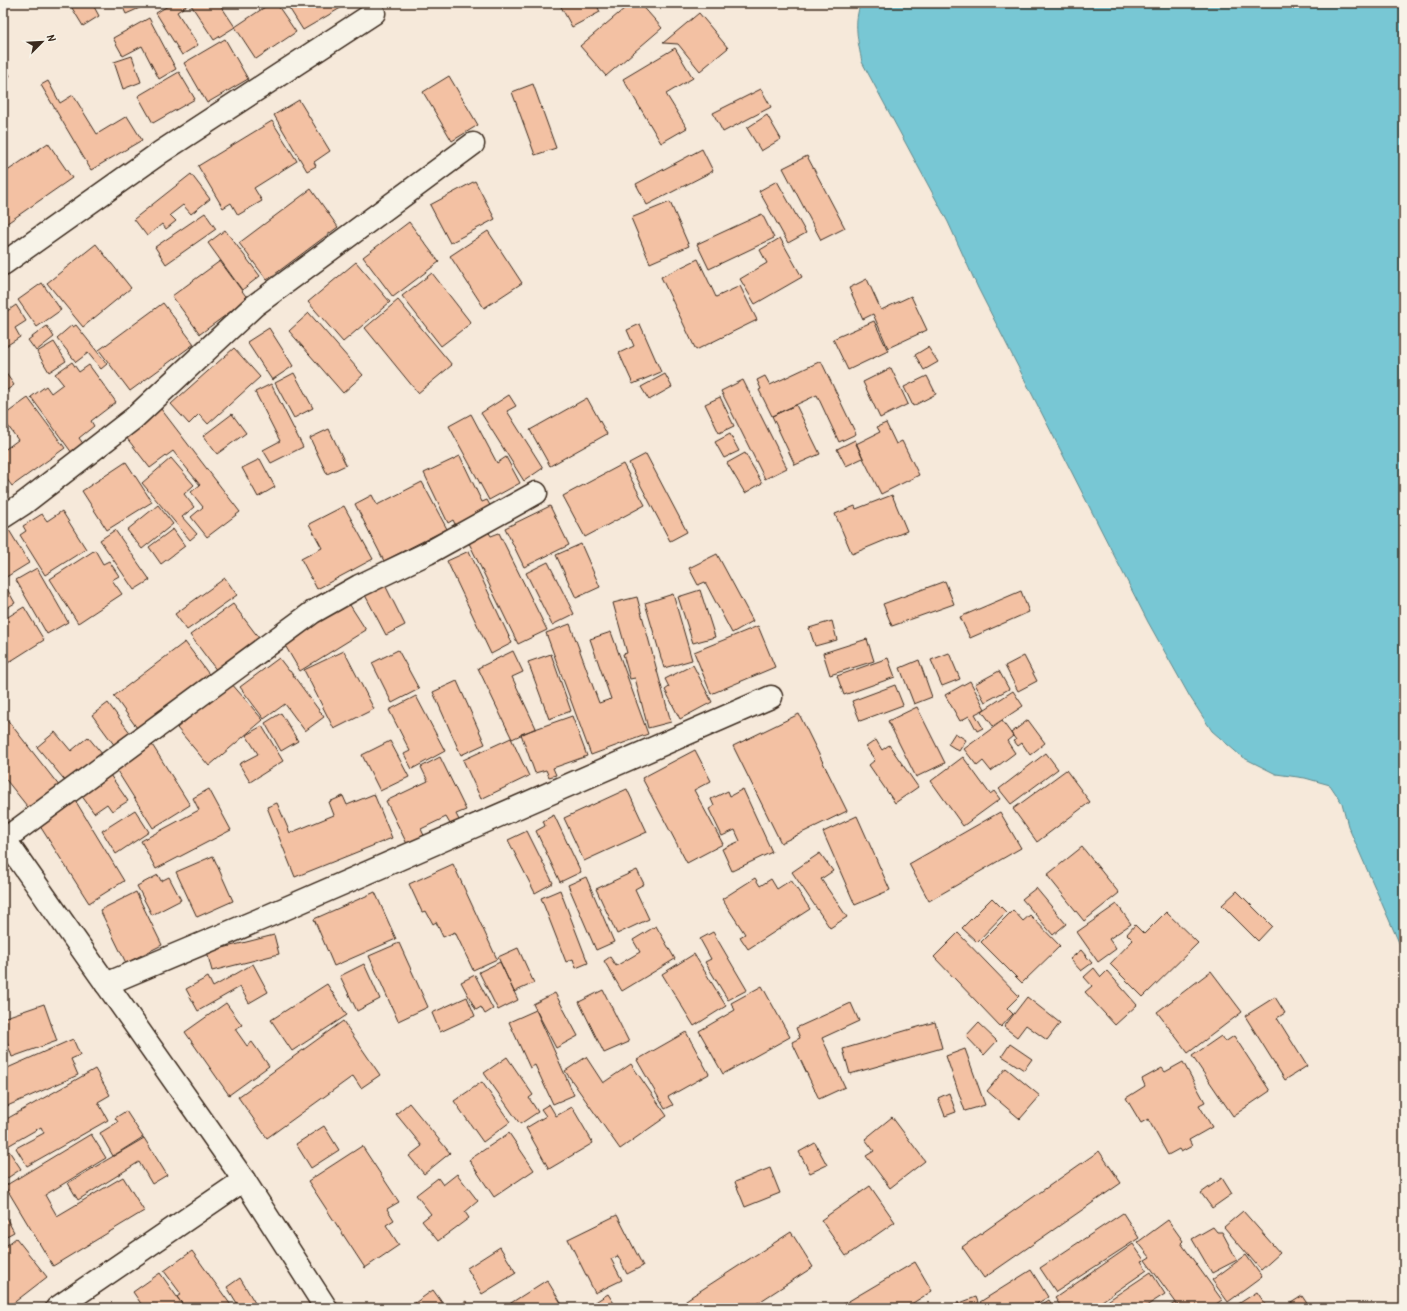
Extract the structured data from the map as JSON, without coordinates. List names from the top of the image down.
{
  "north": "top right"
}
